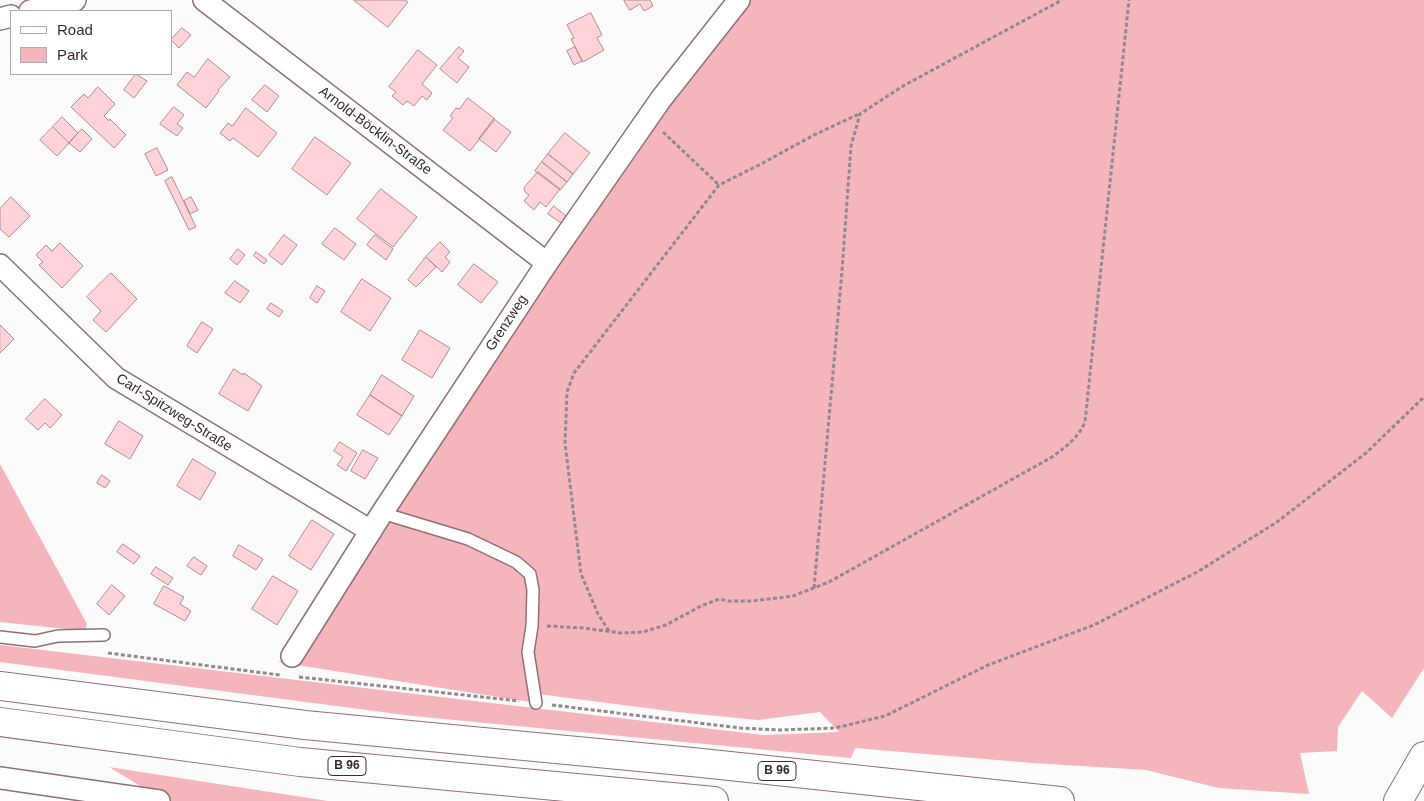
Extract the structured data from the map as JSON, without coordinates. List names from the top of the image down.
{
  "streets": {
    "main road": ["B 96"],
    "street": ["Arnold-Böcklin-Straße", "Grenzweg", "Carl-Spitzweg-Straße"]
  },
  "crossings": [
    ["Arnold-Böcklin-Straße", "Grenzweg"],
    ["Grenzweg", "Carl-Spitzweg-Straße"]
  ],
  "legend": ["Road", "Park"]
}
